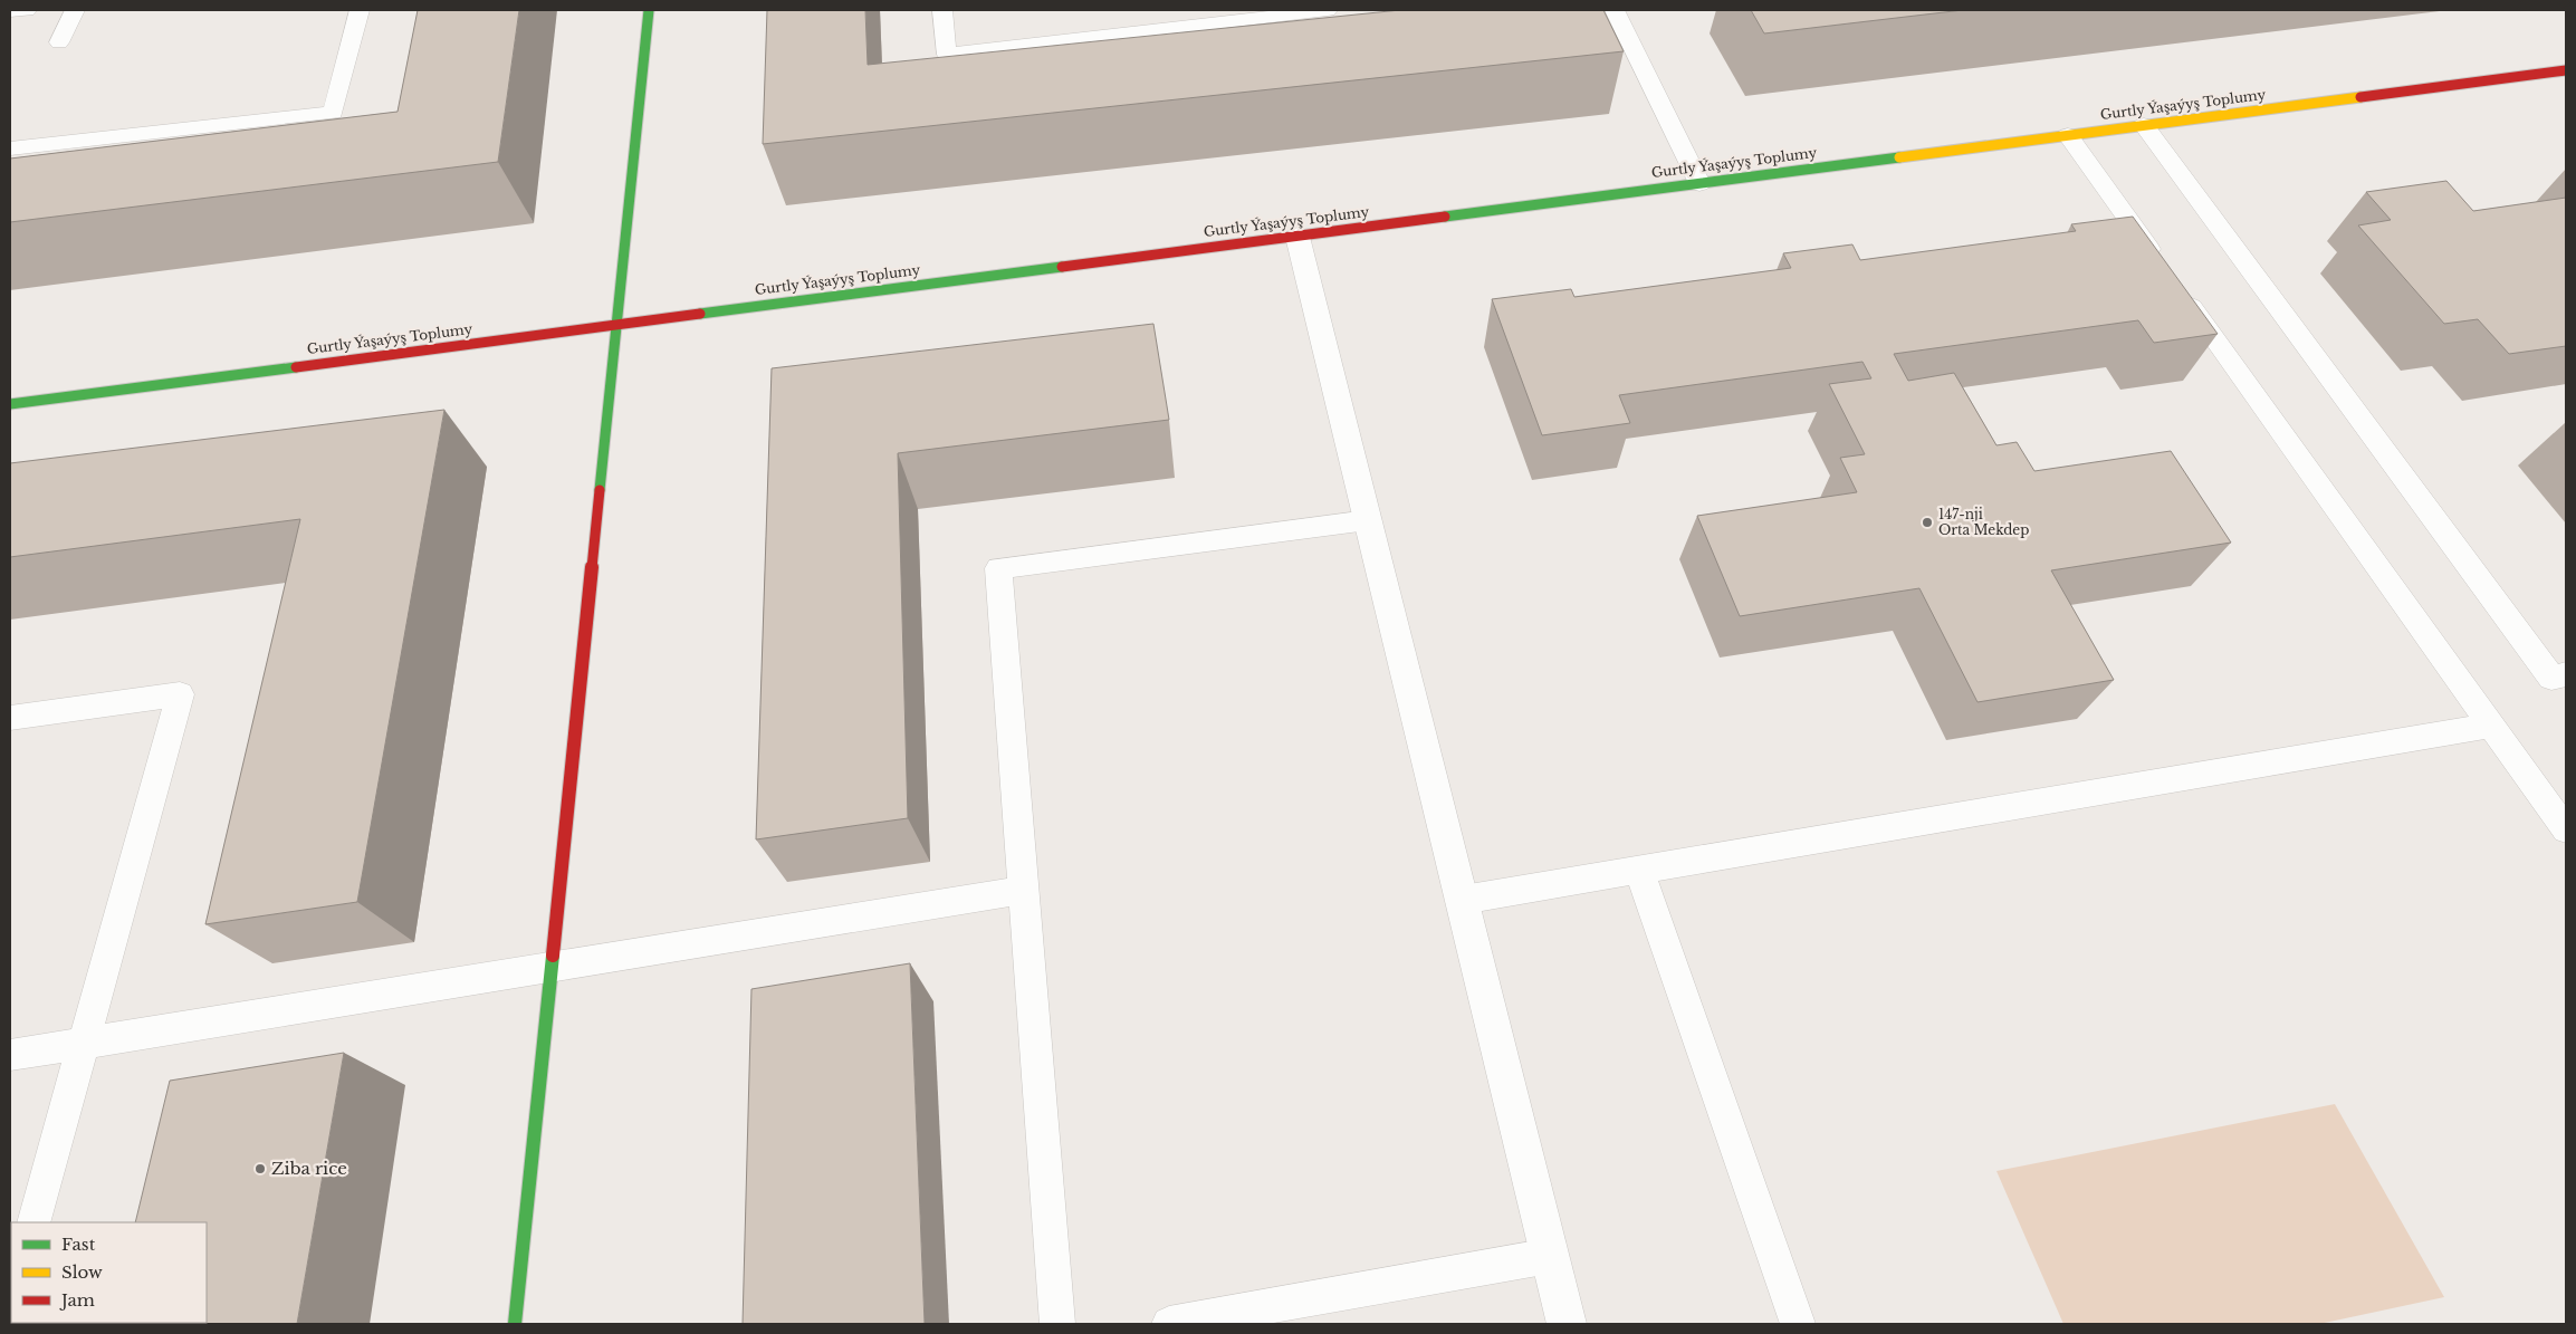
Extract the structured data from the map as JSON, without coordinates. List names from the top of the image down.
{
  "streets": {
    "street": ["Gurtly Ýaşaýyş Toplumy"]
  },
  "places": ["147-nji Orta Mekdep", "Ziba rice"],
  "legend": ["Fast", "Slow", "Jam"]
}
